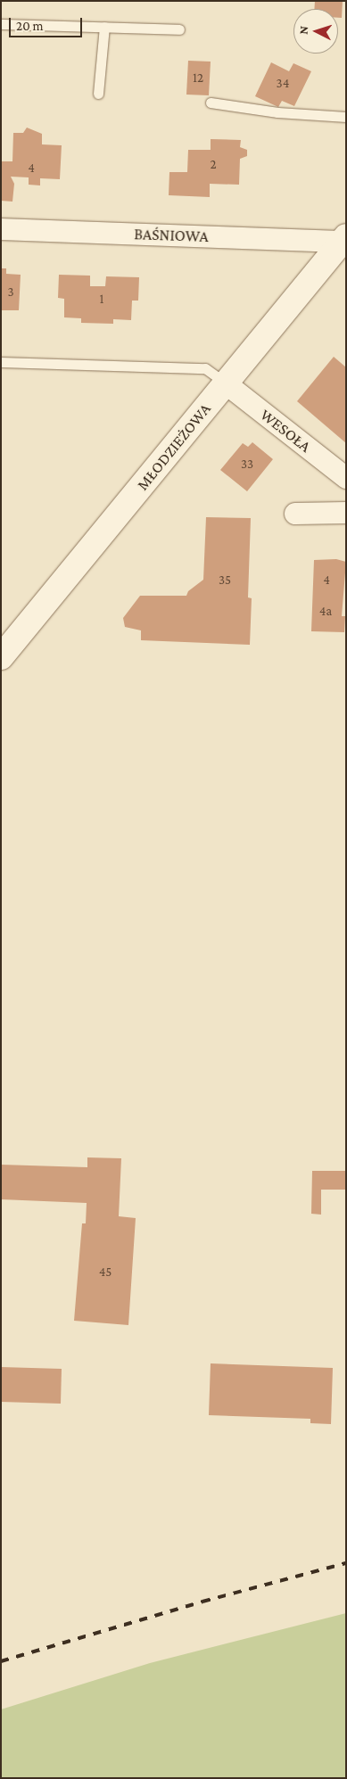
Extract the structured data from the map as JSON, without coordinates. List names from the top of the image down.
{
  "streets": {
    "street": ["BAŚNIOWA", "WESOŁA", "MŁODZIEŻOWA"]
  },
  "crossings": [
    ["BAŚNIOWA", "MŁODZIEŻOWA"],
    ["WESOŁA", "MŁODZIEŻOWA"]
  ],
  "house_numbers": [
    "12",
    "34",
    "2",
    "4",
    "3",
    "1",
    "33",
    "35",
    "4",
    "4a",
    "45"
  ],
  "scale_bar": "20 m",
  "north": "left"
}
